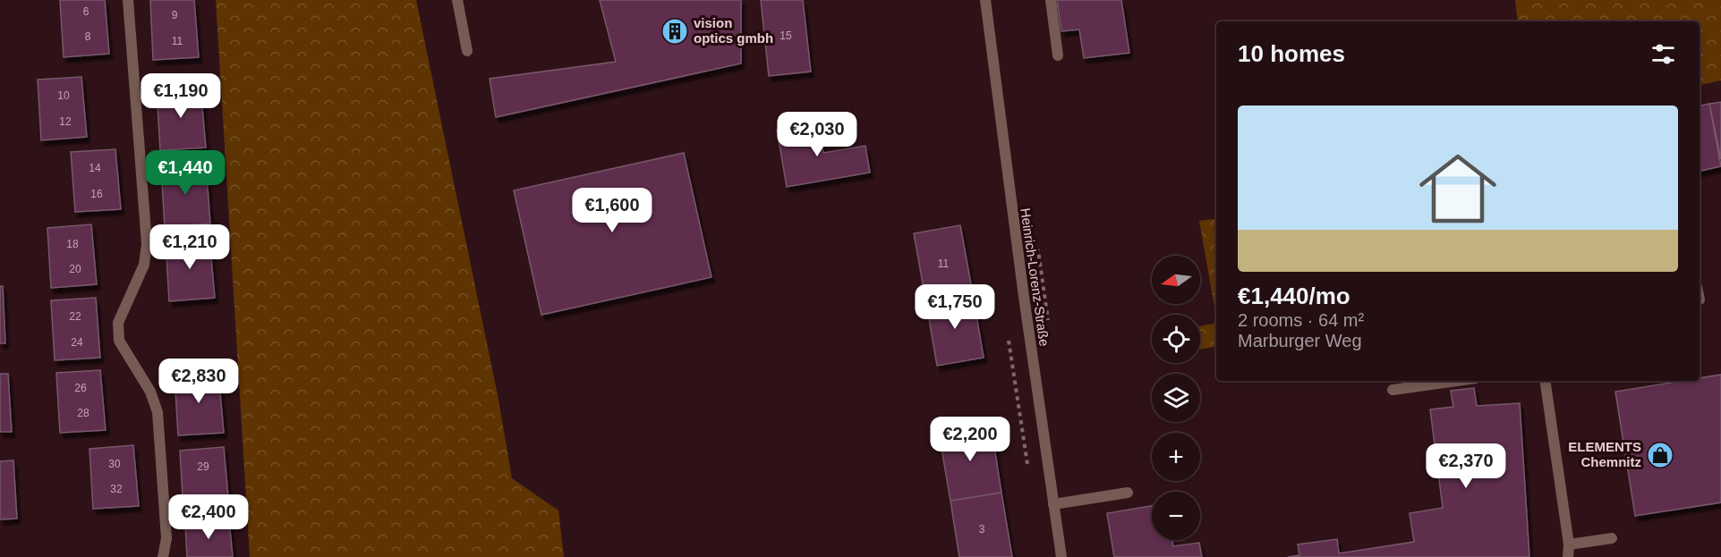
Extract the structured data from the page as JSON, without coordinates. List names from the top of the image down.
{
  "streets": {
    "street": ["Heinrich-Lorenz-Straße"]
  },
  "places": {
    "building": ["vision optics gmbh"],
    "shop": ["ELEMENTS Chemnitz"]
  },
  "house_numbers": [
    "6",
    "9",
    "15",
    "8",
    "11",
    "10",
    "12",
    "14",
    "16",
    "18",
    "11",
    "20",
    "22",
    "24",
    "26",
    "28",
    "30",
    "29",
    "32",
    "3"
  ],
  "north": "left",
  "page": {
    "heading": "10 homes",
    "price": [
      "€1,190",
      "€2,030",
      "€1,440",
      "€1,600",
      "€1,210",
      "€1,750",
      "€2,830",
      "€2,200",
      "€2,370",
      "€2,400"
    ],
    "list": [
      {
        "name": "€1,440/mo",
        "note": "2 rooms · 64 m² · Marburger Weg"
      }
    ],
    "map_buttons": ["+", "−"]
  }
}
